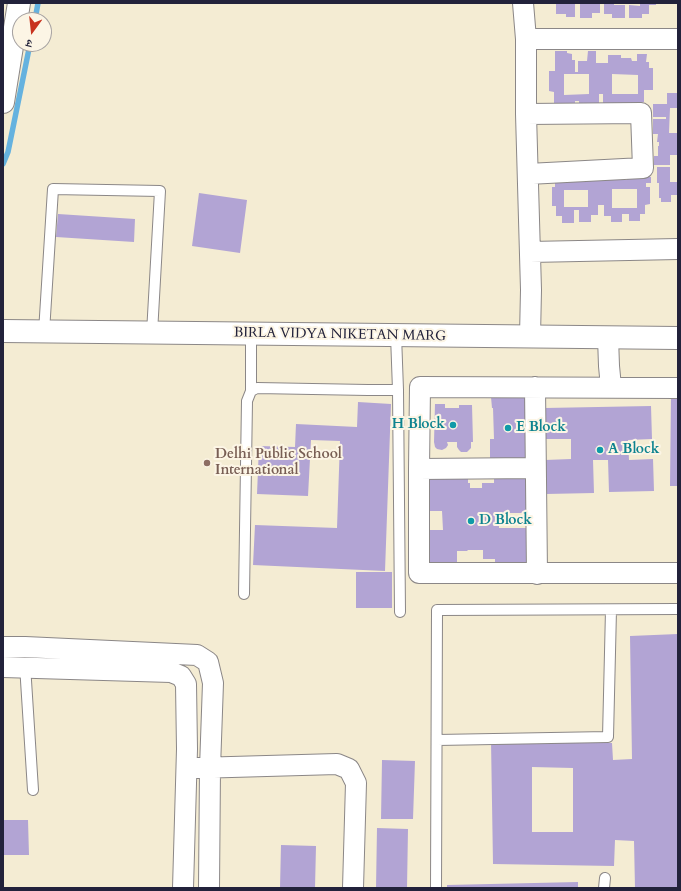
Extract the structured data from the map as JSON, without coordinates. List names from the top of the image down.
{
  "streets": {
    "street": ["BIRLA VIDYA NIKETAN MARG"]
  },
  "places": [
    "H Block",
    "E Block",
    "A Block",
    "Delhi Public School International",
    "D Block"
  ],
  "north": "bottom"
}
